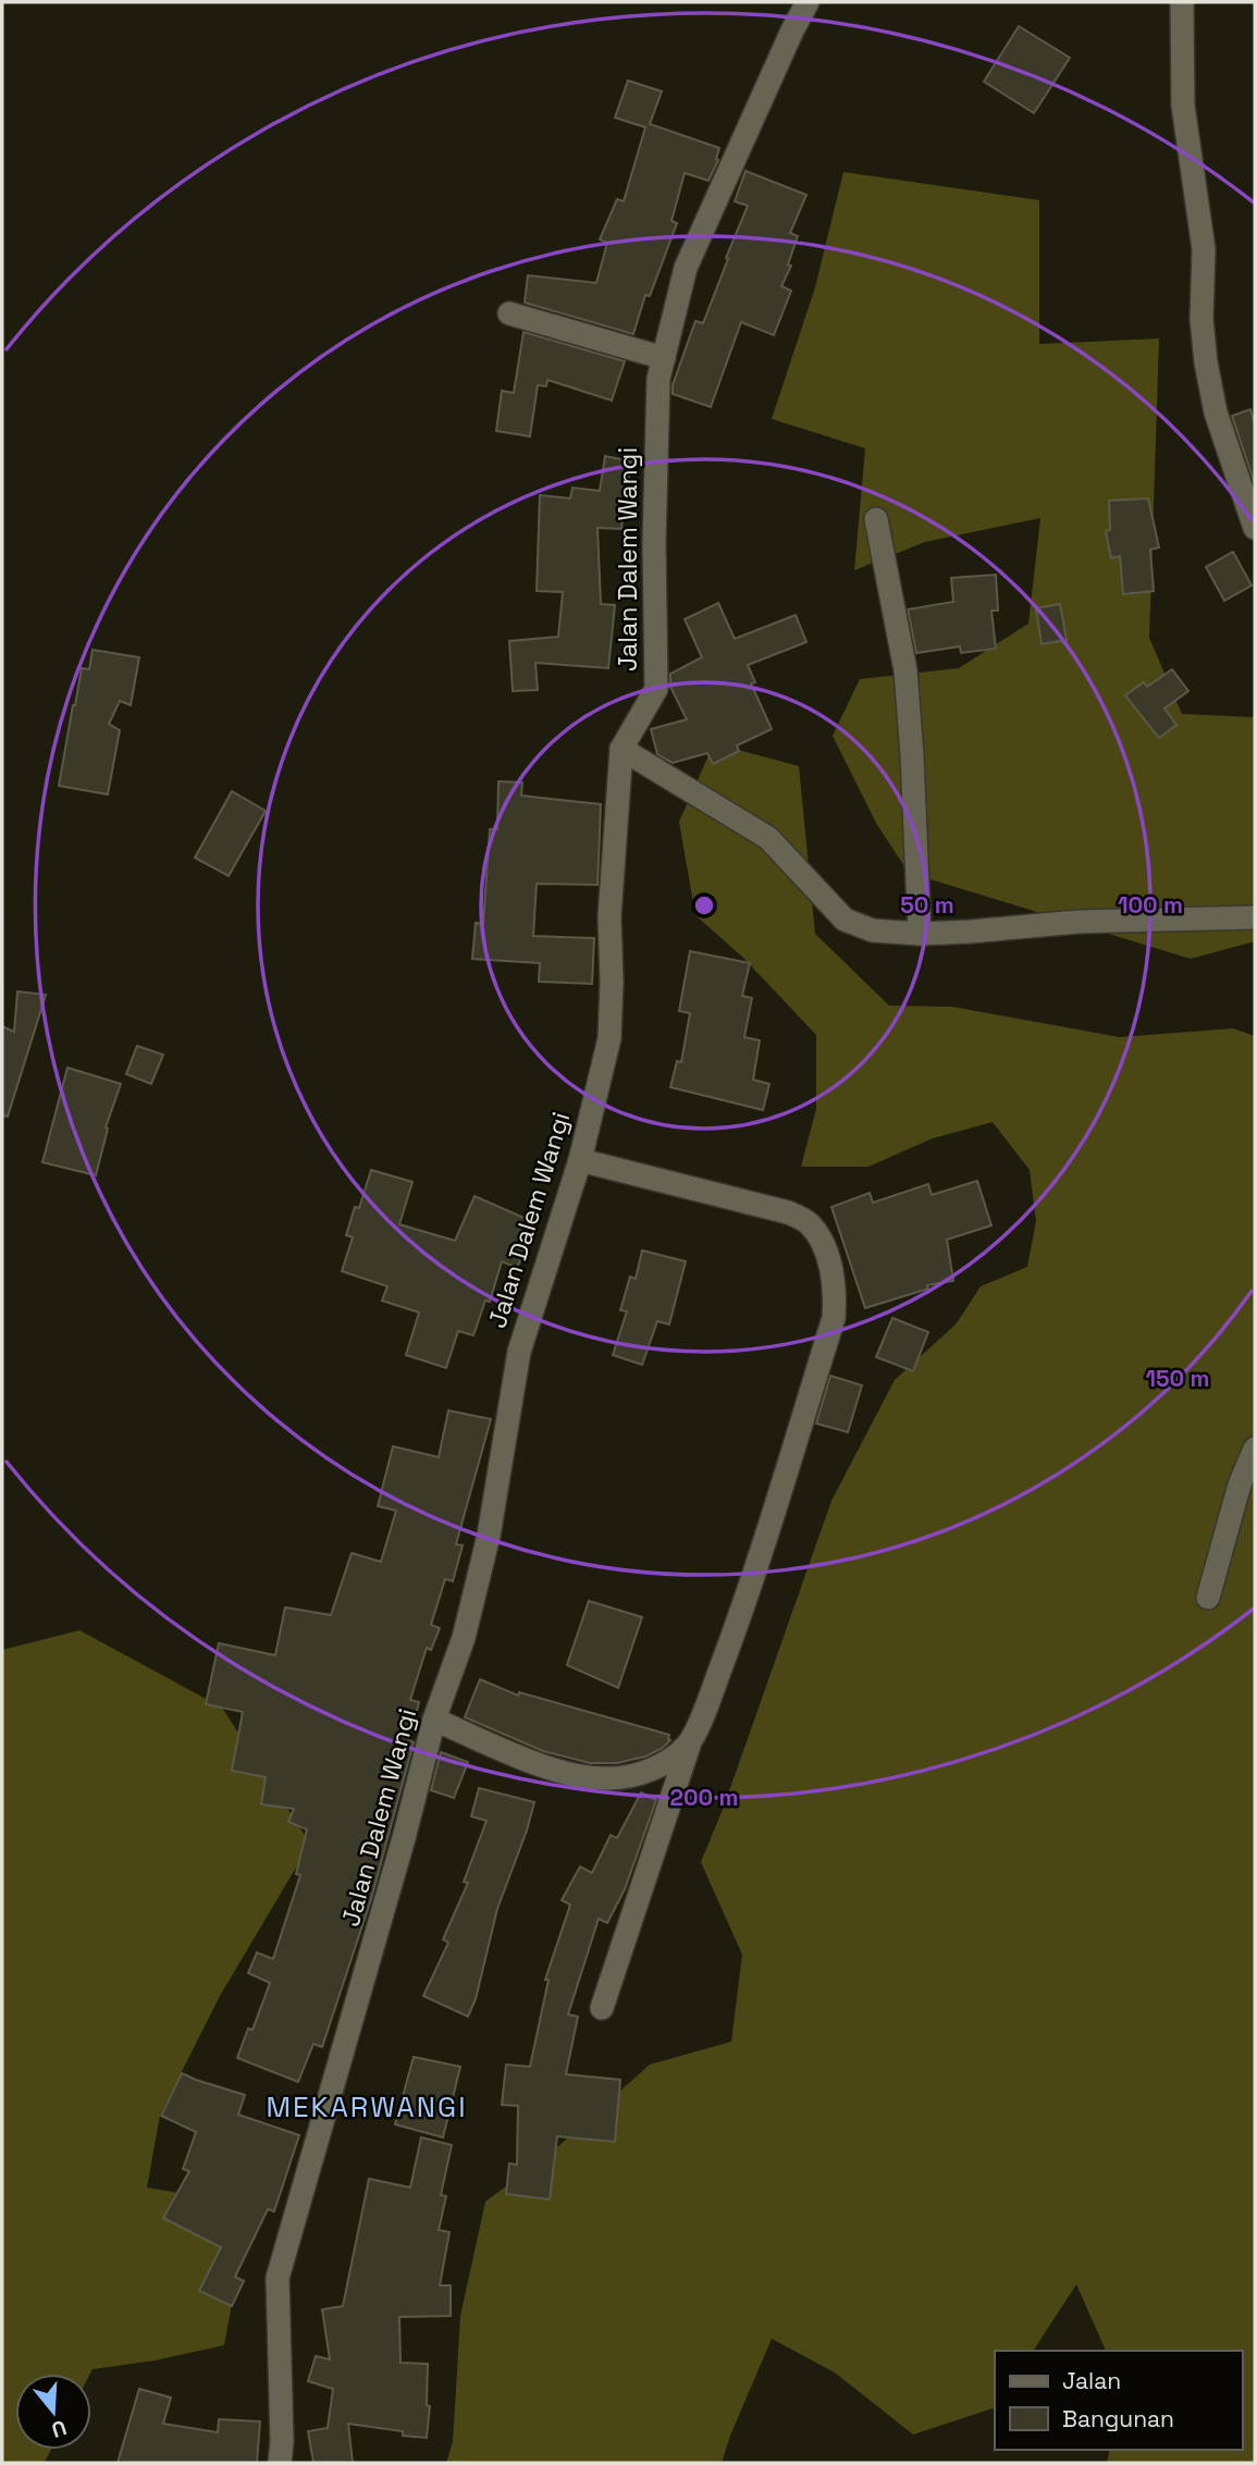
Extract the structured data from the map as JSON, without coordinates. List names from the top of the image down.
{
  "streets": {
    "street": ["Jalan Dalem Wangi"]
  },
  "districts": ["MEKARWANGI"],
  "legend": ["Jalan", "Bangunan"],
  "north": "bottom",
  "rings": [
    "50 m",
    "100 m",
    "150 m",
    "200 m"
  ]
}
